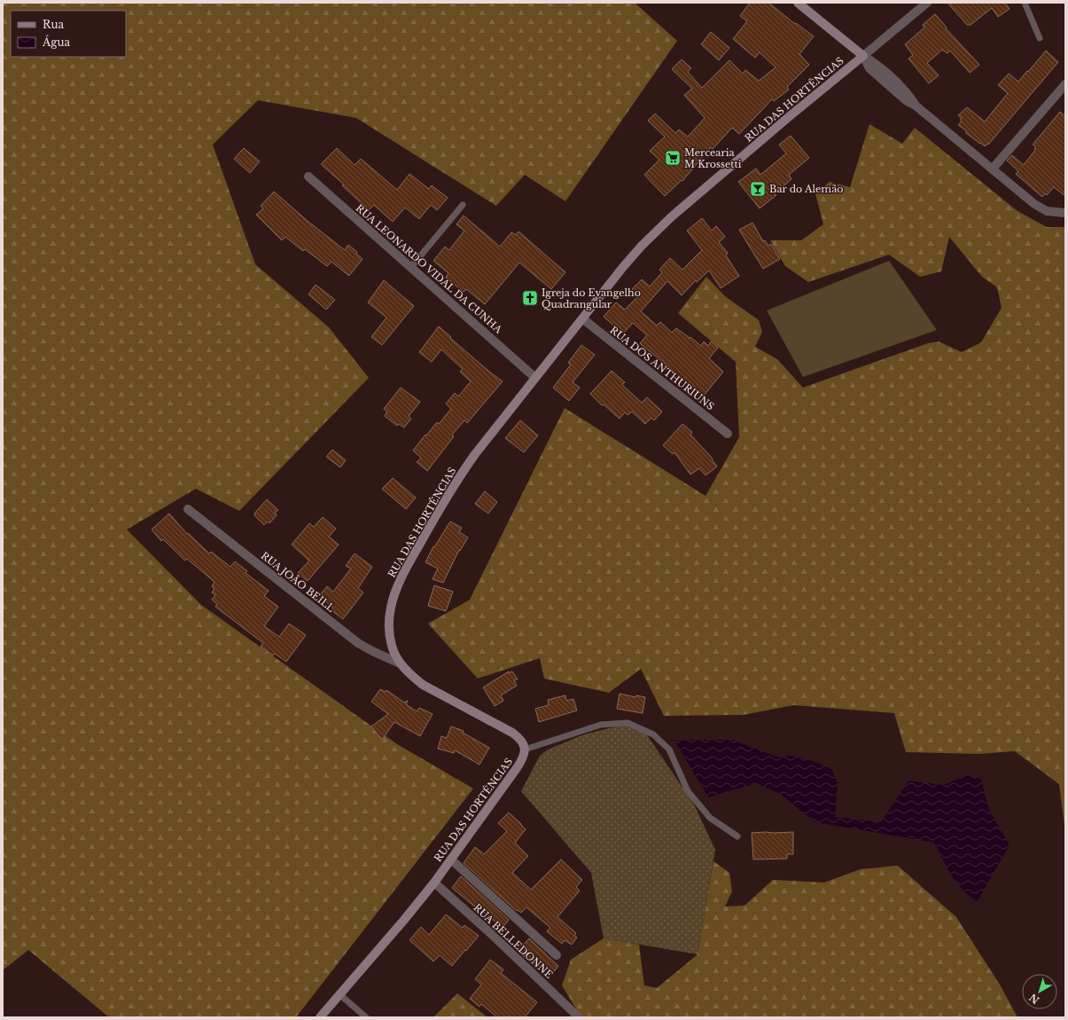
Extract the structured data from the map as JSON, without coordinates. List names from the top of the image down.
{
  "streets": {
    "street": [
      "RUA DAS HORTÊNCIAS",
      "RUA LEONARDO VIDAL DA CUNHA",
      "RUA DOS ANTHURIUNS",
      "RUA JOÃO BEILL",
      "RUA BELLEDONNE"
    ]
  },
  "crossings": [
    ["RUA DAS HORTÊNCIAS", "RUA LEONARDO VIDAL DA CUNHA"],
    ["RUA DAS HORTÊNCIAS", "RUA DOS ANTHURIUNS"],
    ["RUA DAS HORTÊNCIAS", "RUA JOÃO BEILL"],
    ["RUA DAS HORTÊNCIAS", "RUA BELLEDONNE"]
  ],
  "places": {
    "supermarket": ["Mercearia M Krossetti"],
    "bar": ["Bar do Alemão"],
    "church": ["Igreja do Evangelho Quadrangular"]
  },
  "legend": ["Rua", "Água"],
  "north": "bottom left"
}
